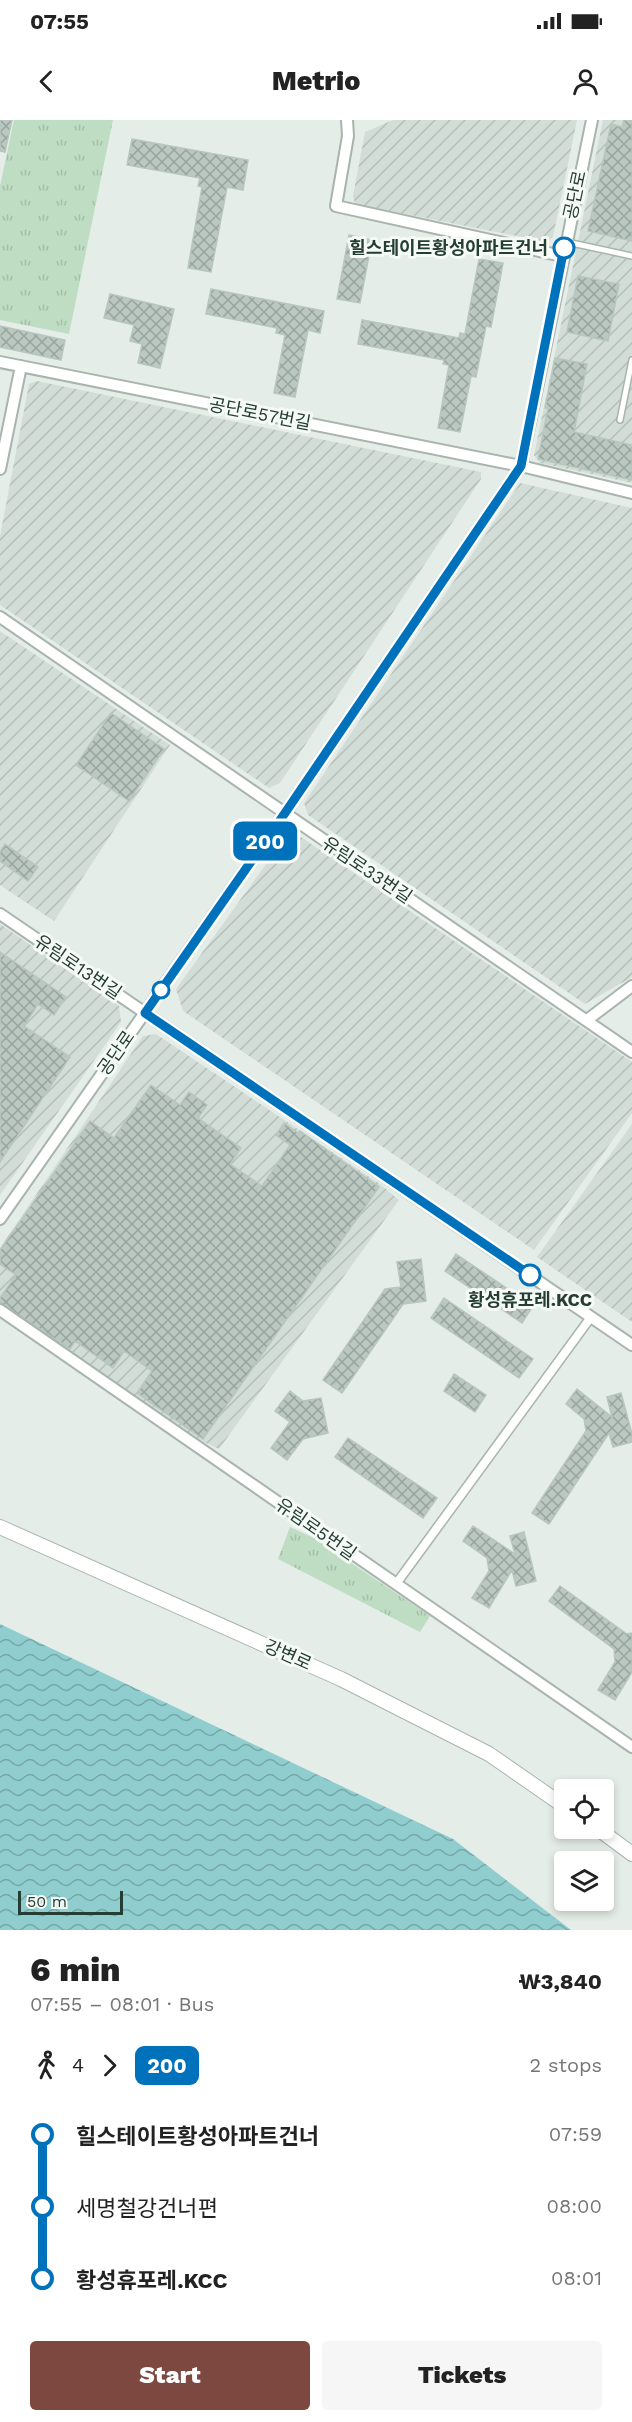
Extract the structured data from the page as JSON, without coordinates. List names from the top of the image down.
{
  "streets": {
    "street": [
      "공단로",
      "공단로57번길",
      "유림로33번길",
      "유림로13번길",
      "유림로5번길",
      "강변로"
    ]
  },
  "crossings": [
    ["공단로", "공단로57번길"],
    ["공단로", "유림로33번길"],
    ["공단로", "유림로13번길"]
  ],
  "places": ["힐스테이트황성아파트건너", "황성휴포레.KCC"],
  "lines": ["bus line 200"],
  "scale_bar": "50 m",
  "page": {
    "status": "07:55",
    "header": "Metrio",
    "on_map": "200",
    "scale": "50 m",
    "heading": ["6 min", "07:55 – 08:01 · Bus", "₩3,840"],
    "legs": ["4", "200", "2 stops"],
    "list": [
      {
        "name": "힐스테이트황성아파트건너",
        "value": "07:59"
      },
      {
        "name": "세명철강건너편",
        "value": "08:00"
      },
      {
        "name": "황성휴포레.KCC",
        "value": "08:01"
      }
    ],
    "buttons": ["Start", "Tickets"]
  }
}
